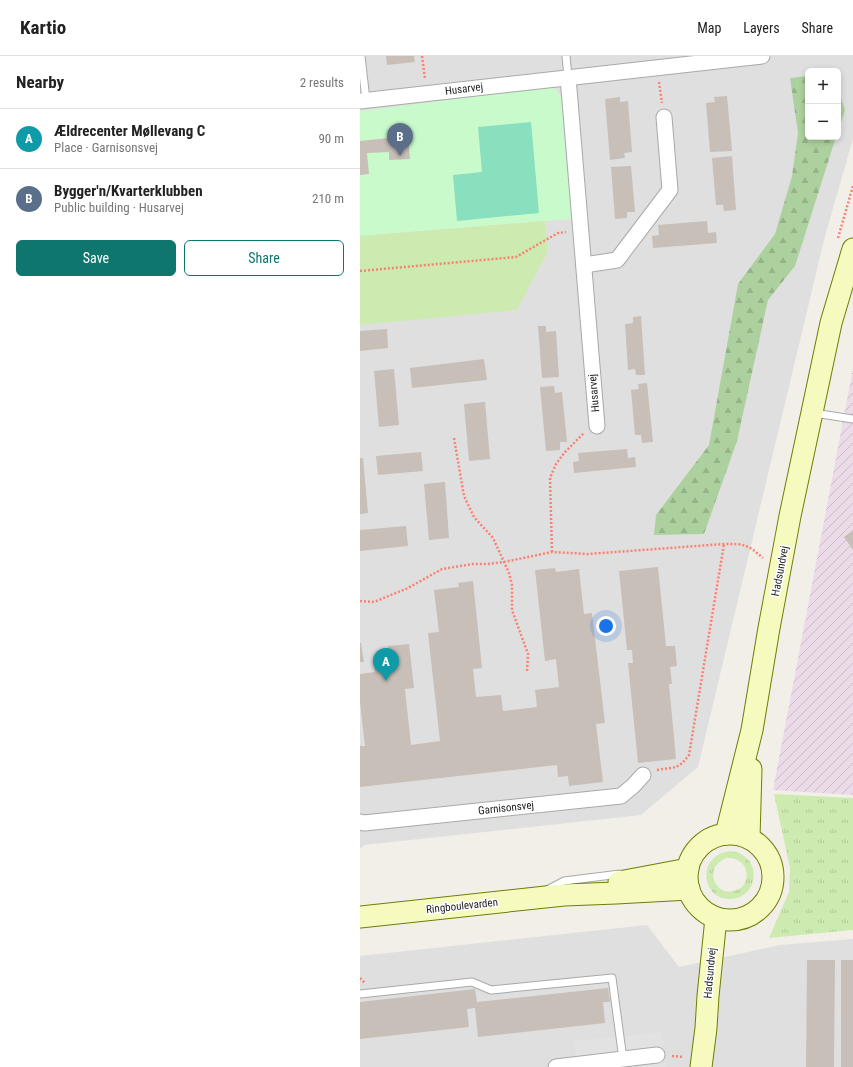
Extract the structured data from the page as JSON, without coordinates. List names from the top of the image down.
{
  "streets": {
    "main road": ["Hadsundvej", "Ringboulevarden"],
    "street": ["Husarvej", "Garnisonsvej"]
  },
  "crossings": [
    ["Hadsundvej", "Ringboulevarden"]
  ],
  "page": {
    "header": "Kartio",
    "nav": ["Map", "Layers", "Share"],
    "heading": ["Nearby", "2 results"],
    "map_buttons": ["+", "−"],
    "list": [
      {
        "mark": "A",
        "name": "Ældrecenter Møllevang C",
        "note": "Place · Garnisonsvej",
        "value": "90 m"
      },
      {
        "mark": "B",
        "name": "Bygger'n/Kvarterklubben",
        "note": "Public building · Husarvej",
        "value": "210 m"
      }
    ],
    "pins": ["B", "A"],
    "buttons": ["Save", "Share"]
  }
}
